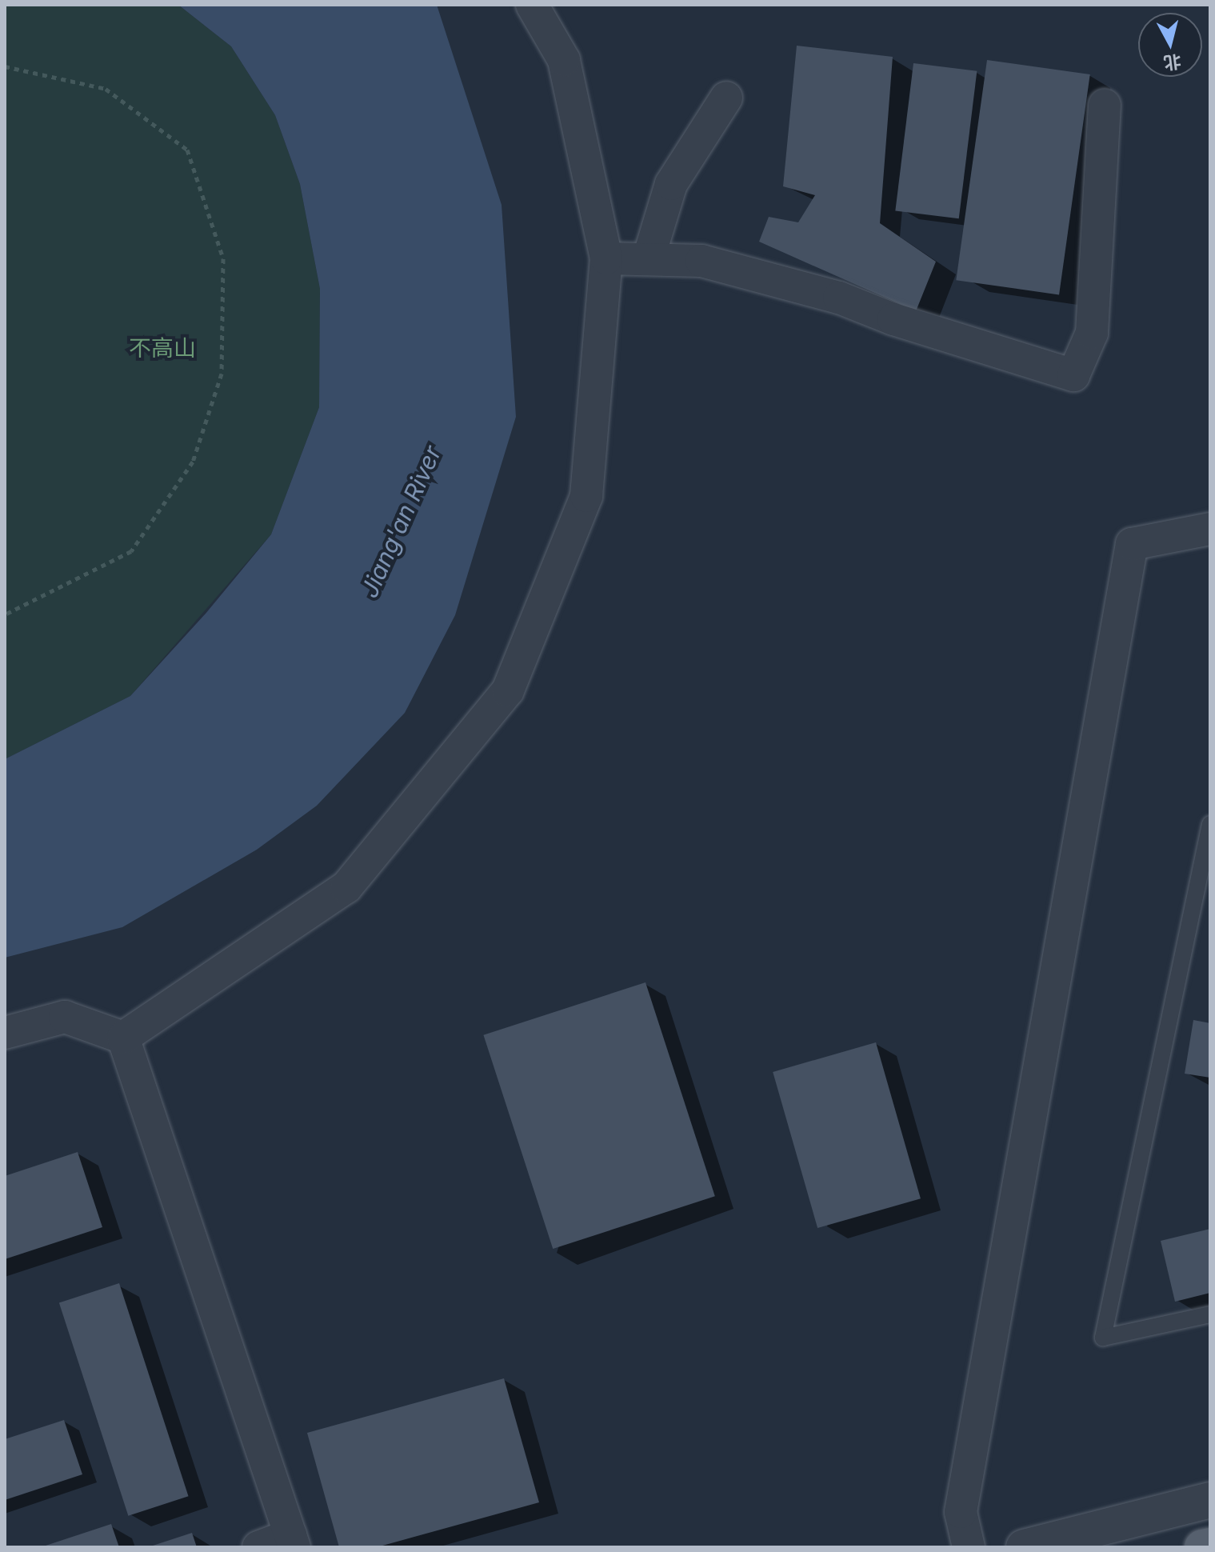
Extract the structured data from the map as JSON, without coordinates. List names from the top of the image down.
{
  "water": ["Jiang'an River"],
  "parks": ["不高山"],
  "north": "bottom"
}
